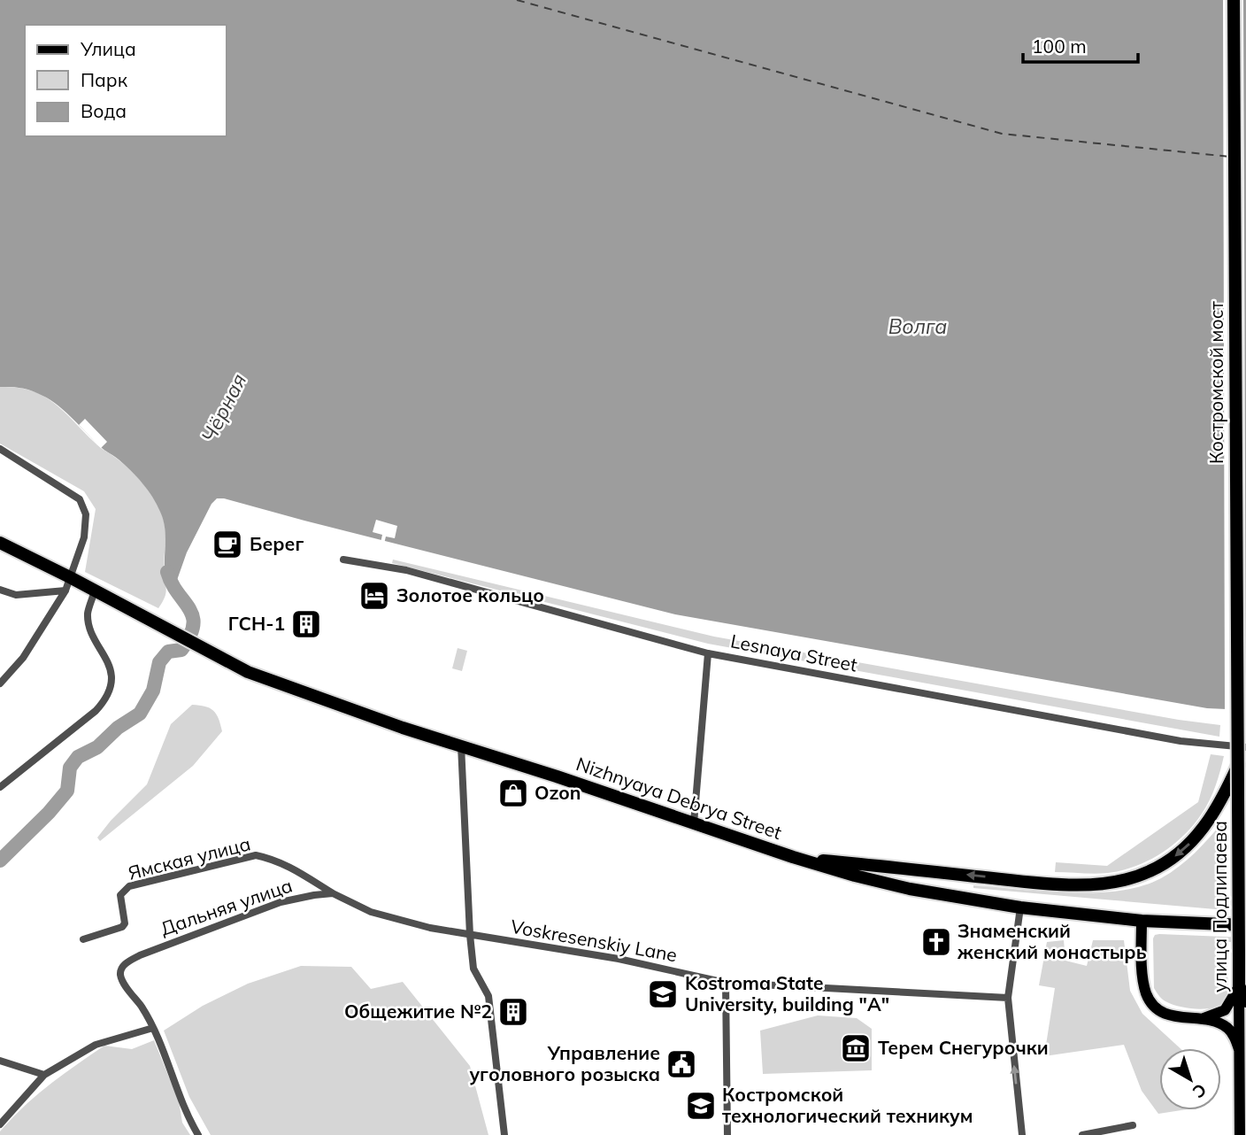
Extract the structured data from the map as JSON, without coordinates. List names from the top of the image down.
{
  "streets": {
    "highway": ["Костромской мост", "Nizhnyaya Debrya Street", "улица Подлипаева"],
    "street": [
      "Lesnaya Street",
      "Ямская улица",
      "Дальняя улица",
      "Voskresenskiy Lane"
    ]
  },
  "crossings": [
    ["Костромской мост", "улица Подлипаева"],
    ["Ямская улица", "Дальняя улица"]
  ],
  "water": ["Волга", "Чёрная"],
  "places": {
    "cafe": ["Берег"],
    "hotel": ["Золотое кольцо"],
    "building": ["ГСН-1", "Общежитие №2"],
    "shop": ["Ozon"],
    "church": ["Знаменский женский монастырь"],
    "school or university": ["Kostroma State University, building \"A\"", "Костромской технологический техникум"],
    "museum": ["Терем Cнегурочки"],
    "public building": ["Управление уголовного розыска"]
  },
  "legend": ["Улица", "Парк", "Вода"],
  "scale_bar": "100 m",
  "north": "bottom right"
}
